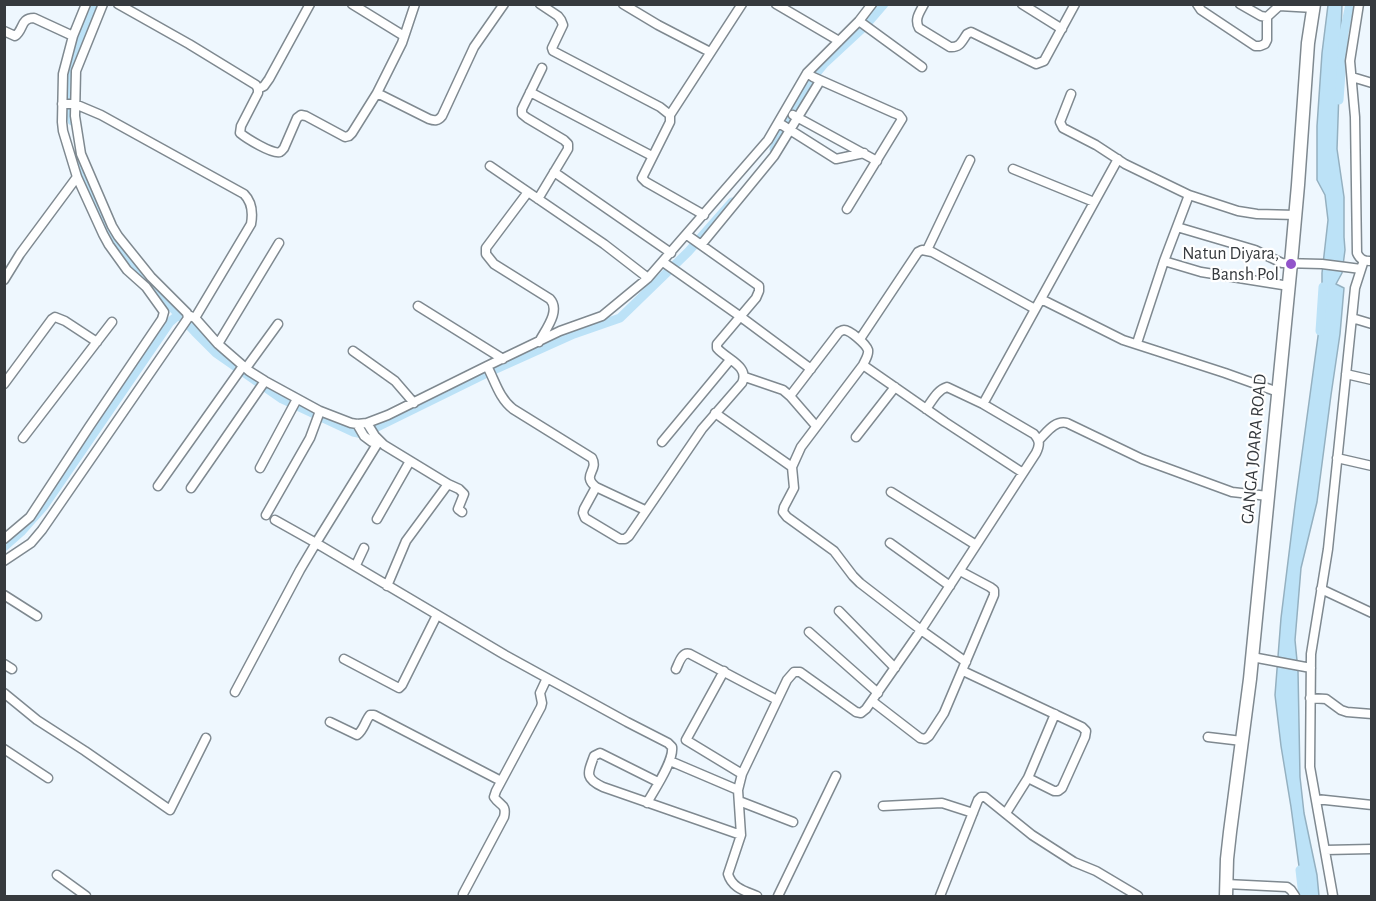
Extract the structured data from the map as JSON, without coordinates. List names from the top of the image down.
{
  "streets": {
    "main road": ["GANGA JOARA ROAD"]
  },
  "places": ["Natun Diyara, Bansh Pol"]
}
